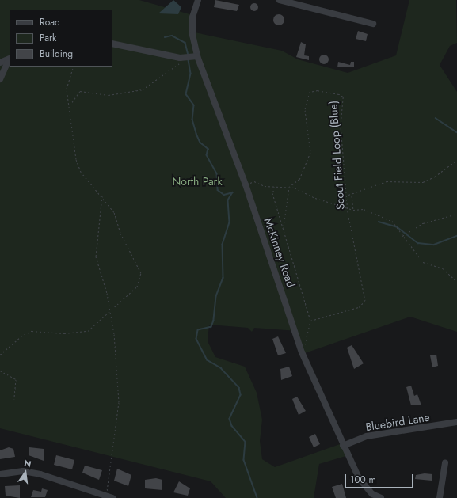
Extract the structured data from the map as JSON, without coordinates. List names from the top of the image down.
{
  "streets": {
    "street": ["McKinney Road", "Bluebird Lane"],
    "path": ["Scout Field Loop (Blue)"]
  },
  "crossings": [
    ["McKinney Road", "Bluebird Lane"]
  ],
  "parks": ["North Park"],
  "legend": ["Road", "Park", "Building"],
  "scale_bar": "100 m",
  "north": "top"
}
